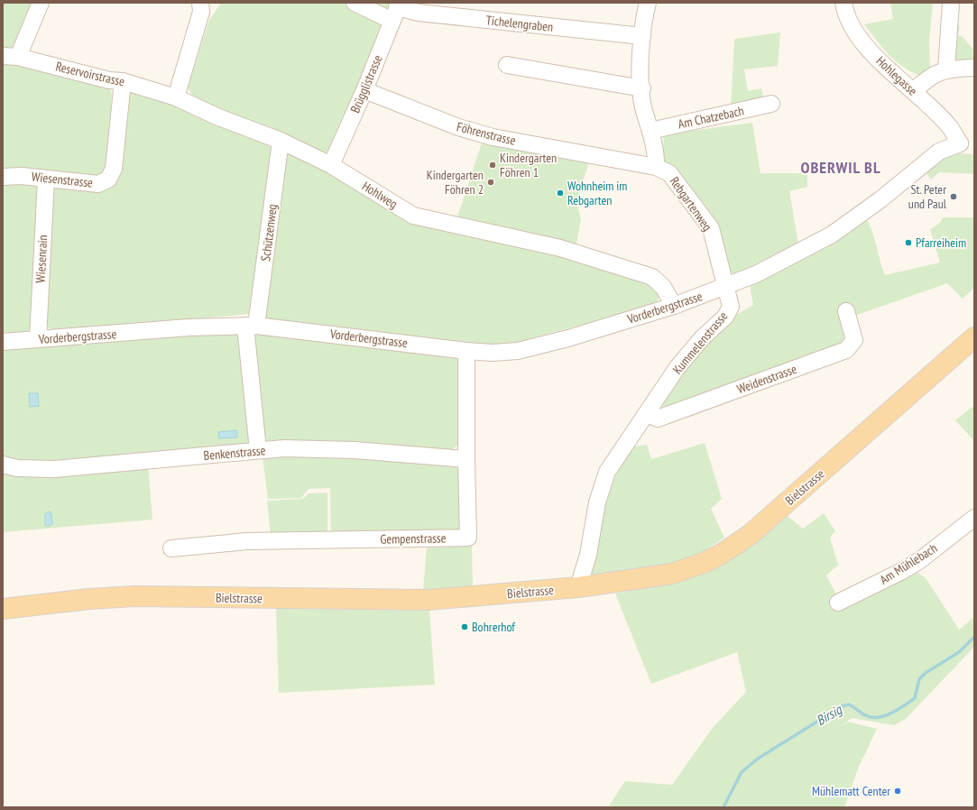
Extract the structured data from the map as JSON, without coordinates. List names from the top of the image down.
{
  "streets": {
    "main road": ["Bielstrasse"],
    "street": [
      "Tichelengraben",
      "Reservoirstrasse",
      "Hohlegasse",
      "Brügglistrasse",
      "Am Chatzebach",
      "Föhrenstrasse",
      "Wiesenstrasse",
      "Hohlweg",
      "Rebgartenweg",
      "Schützenweg",
      "Wiesenrain",
      "Vorderbergstrasse",
      "Kummelenstrasse",
      "Weidenstrasse",
      "Benkenstrasse",
      "Gempenstrasse",
      "Am Mühlebach"
    ]
  },
  "crossings": [
    ["Tichelengraben", "Brügglistrasse"],
    ["Reservoirstrasse", "Wiesenstrasse"],
    ["Reservoirstrasse", "Hohlweg"],
    ["Brügglistrasse", "Föhrenstrasse"],
    ["Brügglistrasse", "Hohlweg"],
    ["Föhrenstrasse", "Rebgartenweg"],
    ["Wiesenstrasse", "Wiesenrain"],
    ["Hohlweg", "Schützenweg"],
    ["Hohlweg", "Vorderbergstrasse"],
    ["Rebgartenweg", "Vorderbergstrasse"],
    ["Rebgartenweg", "Kummelenstrasse"],
    ["Schützenweg", "Vorderbergstrasse"],
    ["Schützenweg", "Benkenstrasse"],
    ["Wiesenrain", "Vorderbergstrasse"],
    ["Vorderbergstrasse", "Kummelenstrasse"],
    ["Vorderbergstrasse", "Gempenstrasse"],
    ["Kummelenstrasse", "Weidenstrasse"],
    ["Kummelenstrasse", "Bielstrasse"],
    ["Benkenstrasse", "Gempenstrasse"]
  ],
  "districts": ["OBERWIL BL"],
  "water": ["Birsig"],
  "places": [
    "Kindergarten Föhren 1",
    "Kindergarten Föhren 2",
    "Wohnheim im Rebgarten",
    "St. Peter und Paul",
    "Pfarreiheim",
    "Bohrerhof",
    "Mühlematt Center"
  ]
}
